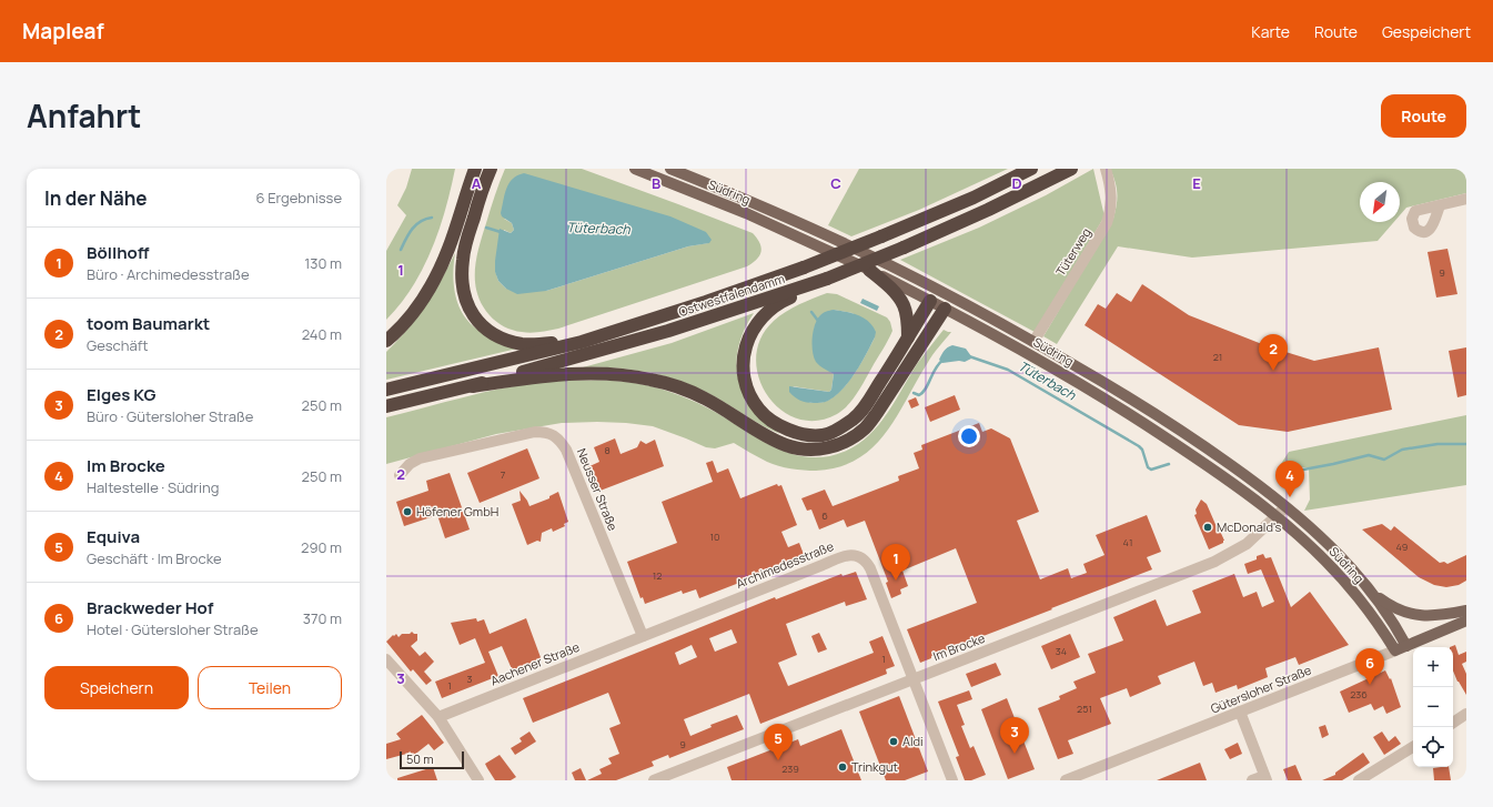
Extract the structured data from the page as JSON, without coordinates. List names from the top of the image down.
{
  "streets": {
    "highway": ["Ostwestfalendamm"],
    "main road": ["Südring", "Gütersloher Straße"],
    "street": [
      "Tüterweg",
      "Neusser Straße",
      "Archimedesstraße",
      "Im Brocke",
      "Aachener Straße"
    ]
  },
  "crossings": [
    ["Südring", "Tüterweg"],
    ["Südring", "Im Brocke"],
    ["Südring", "Gütersloher Straße"],
    ["Neusser Straße", "Archimedesstraße"],
    ["Neusser Straße", "Aachener Straße"],
    ["Archimedesstraße", "Im Brocke"],
    ["Archimedesstraße", "Aachener Straße"]
  ],
  "water": ["Tüterbach"],
  "places": [
    "Höfener GmbH",
    "McDonald's",
    "Aldi",
    "Trinkgut"
  ],
  "house_numbers": [
    "9",
    "21",
    "8",
    "7",
    "6",
    "10",
    "41",
    "49",
    "12",
    "34",
    "1",
    "3",
    "1",
    "236",
    "251",
    "9",
    "239"
  ],
  "scale_bar": "50 m",
  "north": "bottom left",
  "page": {
    "header": "Mapleaf",
    "nav": ["Karte", "Route", "Gespeichert"],
    "title": "Anfahrt",
    "buttons": [
      "Route",
      ["Speichern", "Teilen"]
    ],
    "heading": ["In der Nähe", "6 Ergebnisse"],
    "list": [
      {
        "mark": "1",
        "name": "Böllhoff",
        "note": "Büro · Archimedesstraße",
        "value": "130 m"
      },
      {
        "mark": "2",
        "name": "toom Baumarkt",
        "note": "Geschäft",
        "value": "240 m"
      },
      {
        "mark": "3",
        "name": "Elges KG",
        "note": "Büro · Gütersloher Straße",
        "value": "250 m"
      },
      {
        "mark": "4",
        "name": "Im Brocke",
        "note": "Haltestelle · Südring",
        "value": "250 m"
      },
      {
        "mark": "5",
        "name": "Equiva",
        "note": "Geschäft · Im Brocke",
        "value": "290 m"
      },
      {
        "mark": "6",
        "name": "Brackweder Hof",
        "note": "Hotel · Gütersloher Straße",
        "value": "370 m"
      }
    ],
    "pins": [
      "2",
      "4",
      "1",
      "6",
      "3",
      "5"
    ],
    "map_buttons": ["+", "−"],
    "scale": "50 m"
  },
  "grid": {
    "columns": [
      "A",
      "B",
      "C",
      "D",
      "E"
    ],
    "rows": ["1", "2", "3"]
  }
}
